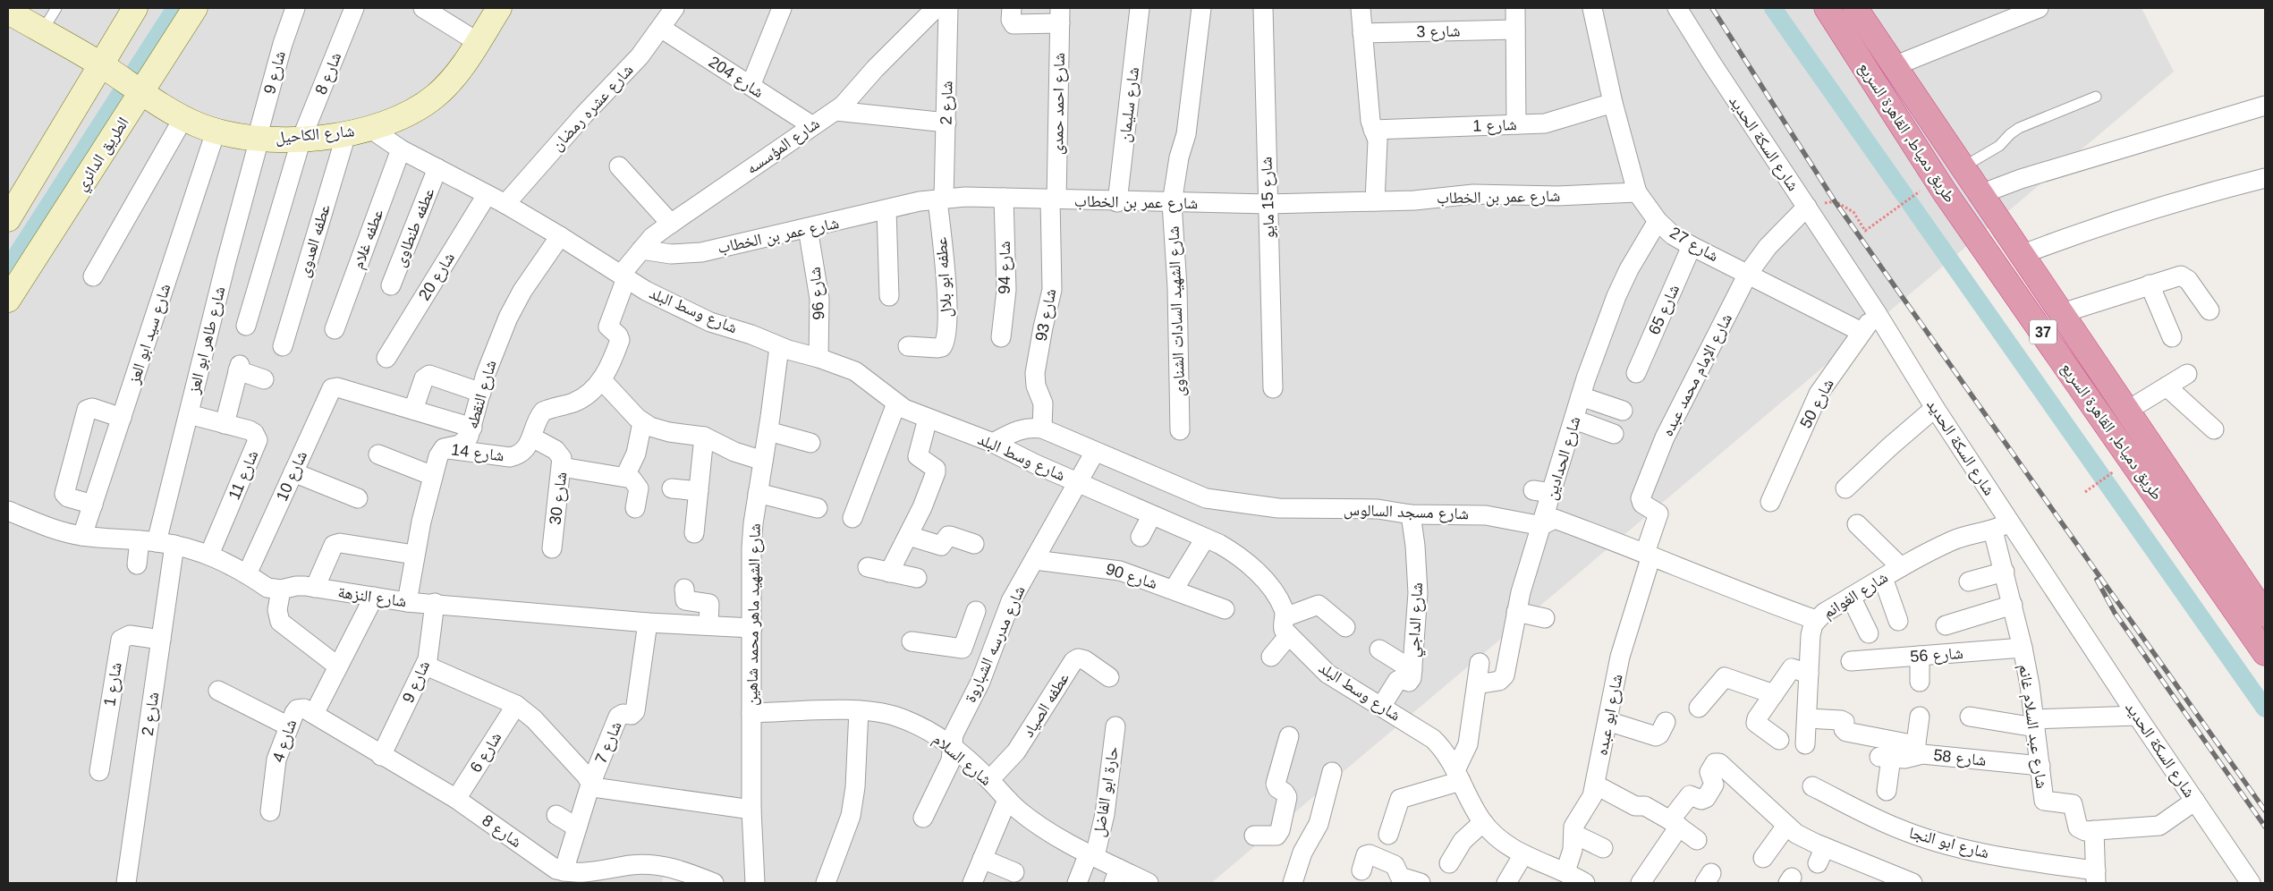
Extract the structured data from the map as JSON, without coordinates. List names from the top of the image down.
{
  "streets": {
    "highway": ["طريق دمياط, القاهرة السريع", "37"],
    "street": [
      "شارع 3",
      "شارع 9",
      "شارع 8",
      "شارع 204",
      "شارع 2",
      "شارع احمد حمدى",
      "شارع سليمان",
      "شارع عشره رمضان",
      "شارع 1",
      "شارع الكاحيل",
      "شارع السكة الحديد",
      "شارع المؤسسه",
      "الطريق الدائري",
      "شارع عمر بن الخطاب",
      "شارع 15 مايو",
      "عطفه طنطاوى",
      "عطفه غلام",
      "عطفه العدوى",
      "شارع 27",
      "شارع 94",
      "شارع 20",
      "عطفه ابو بلال",
      "شارع 96",
      "شارع 65",
      "شارع وسط البلد",
      "شارع الشهيد السادات الشناوى",
      "شارع 93",
      "شارع سيد ابو العز",
      "شارع طاهر ابو العز",
      "شارع الإمام محمد عبده",
      "شارع النقطه",
      "شارع 50",
      "شارع 14",
      "شارع الحدادين",
      "شارع 11",
      "شارع 10",
      "شارع 30",
      "شارع مسجد السالوس",
      "شارع 90",
      "شارع الغوانم",
      "شارع النزهة",
      "شارع الشهيد ماهر محمد شاهين",
      "شارع الداجي",
      "شارع مدرسه الشباروة",
      "شارع 56",
      "عطفه الصياد",
      "شارع ابو عبده",
      "شارع عبد السلام غانم",
      "شارع 4",
      "شارع 7",
      "شارع 6",
      "شارع 58",
      "شارع السلام",
      "حارة ابو الفاضل",
      "شارع ابو النجا"
    ]
  },
  "crossings": [
    ["شارع 9", "شارع 8"],
    ["شارع 9", "شارع الكاحيل"],
    ["شارع 9", "شارع طاهر ابو العز"],
    ["شارع 9", "شارع النزهة"],
    ["شارع 8", "شارع الكاحيل"],
    ["شارع 8", "شارع 4"],
    ["شارع 8", "شارع 7"],
    ["شارع 8", "شارع 6"],
    ["شارع 204", "شارع عشره رمضان"],
    ["شارع 204", "شارع المؤسسه"],
    ["شارع 2", "شارع 1"],
    ["شارع 2", "شارع عمر بن الخطاب"],
    ["شارع 2", "عطفه ابو بلال"],
    ["شارع 2", "شارع طاهر ابو العز"],
    ["شارع 2", "شارع النزهة"],
    ["شارع احمد حمدى", "شارع عمر بن الخطاب"],
    ["شارع احمد حمدى", "شارع 93"],
    ["شارع سليمان", "شارع عمر بن الخطاب"],
    ["شارع عشره رمضان", "شارع وسط البلد"],
    ["شارع 1", "شارع 27"],
    ["شارع الكاحيل", "الطريق الدائري"],
    ["شارع الكاحيل", "عطفه العدوى"],
    ["شارع الكاحيل", "شارع وسط البلد"],
    ["شارع الكاحيل", "شارع سيد ابو العز"],
    ["شارع الكاحيل", "شارع طاهر ابو العز"],
    ["شارع السكة الحديد", "شارع الإمام محمد عبده"],
    ["شارع السكة الحديد", "شارع 50"],
    ["شارع السكة الحديد", "شارع الغوانم"],
    ["شارع المؤسسه", "شارع عمر بن الخطاب"],
    ["شارع المؤسسه", "شارع وسط البلد"],
    ["شارع المؤسسه", "شارع 14"],
    ["شارع عمر بن الخطاب", "شارع 15 مايو"],
    ["شارع عمر بن الخطاب", "شارع 27"],
    ["شارع عمر بن الخطاب", "شارع 94"],
    ["شارع عمر بن الخطاب", "عطفه ابو بلال"],
    ["شارع عمر بن الخطاب", "شارع 96"],
    ["شارع عمر بن الخطاب", "شارع الشهيد السادات الشناوى"],
    ["شارع عمر بن الخطاب", "شارع 93"],
    ["عطفه طنطاوى", "شارع وسط البلد"],
    ["عطفه غلام", "شارع وسط البلد"],
    ["شارع 27", "شارع 65"],
    ["شارع 27", "شارع الإمام محمد عبده"],
    ["شارع 27", "شارع 50"],
    ["شارع 27", "شارع الحدادين"],
    ["شارع 20", "شارع وسط البلد"],
    ["شارع 96", "شارع وسط البلد"],
    ["شارع وسط البلد", "شارع النقطه"],
    ["شارع وسط البلد", "شارع 14"],
    ["شارع وسط البلد", "شارع مسجد السالوس"],
    ["شارع وسط البلد", "شارع الشهيد ماهر محمد شاهين"],
    ["شارع وسط البلد", "شارع الداجي"],
    ["شارع وسط البلد", "شارع مدرسه الشباروة"],
    ["شارع وسط البلد", "شارع ابو عبده"],
    ["شارع 93", "شارع مسجد السالوس"],
    ["شارع سيد ابو العز", "شارع النزهة"],
    ["شارع طاهر ابو العز", "شارع 11"],
    ["شارع طاهر ابو العز", "شارع النزهة"],
    ["شارع الإمام محمد عبده", "شارع مسجد السالوس"],
    ["شارع الإمام محمد عبده", "شارع ابو عبده"],
    ["شارع النقطه", "شارع 14"],
    ["شارع 14", "شارع 30"],
    ["شارع الحدادين", "شارع مسجد السالوس"],
    ["شارع 11", "شارع النزهة"],
    ["شارع 10", "شارع النزهة"],
    ["شارع مسجد السالوس", "شارع الغوانم"],
    ["شارع مسجد السالوس", "شارع الداجي"],
    ["شارع مسجد السالوس", "شارع مدرسه الشباروة"],
    ["شارع مسجد السالوس", "شارع ابو عبده"],
    ["شارع 90", "شارع مدرسه الشباروة"],
    ["شارع الغوانم", "شارع عبد السلام غانم"],
    ["شارع النزهة", "شارع الشهيد ماهر محمد شاهين"],
    ["شارع النزهة", "شارع 7"],
    ["شارع الشهيد ماهر محمد شاهين", "شارع السلام"],
    ["شارع مدرسه الشباروة", "شارع السلام"],
    ["شارع 56", "شارع عبد السلام غانم"],
    ["عطفه الصياد", "شارع السلام"],
    ["شارع عبد السلام غانم", "شارع 58"],
    ["شارع السلام", "حارة ابو الفاضل"]
  ]
}
